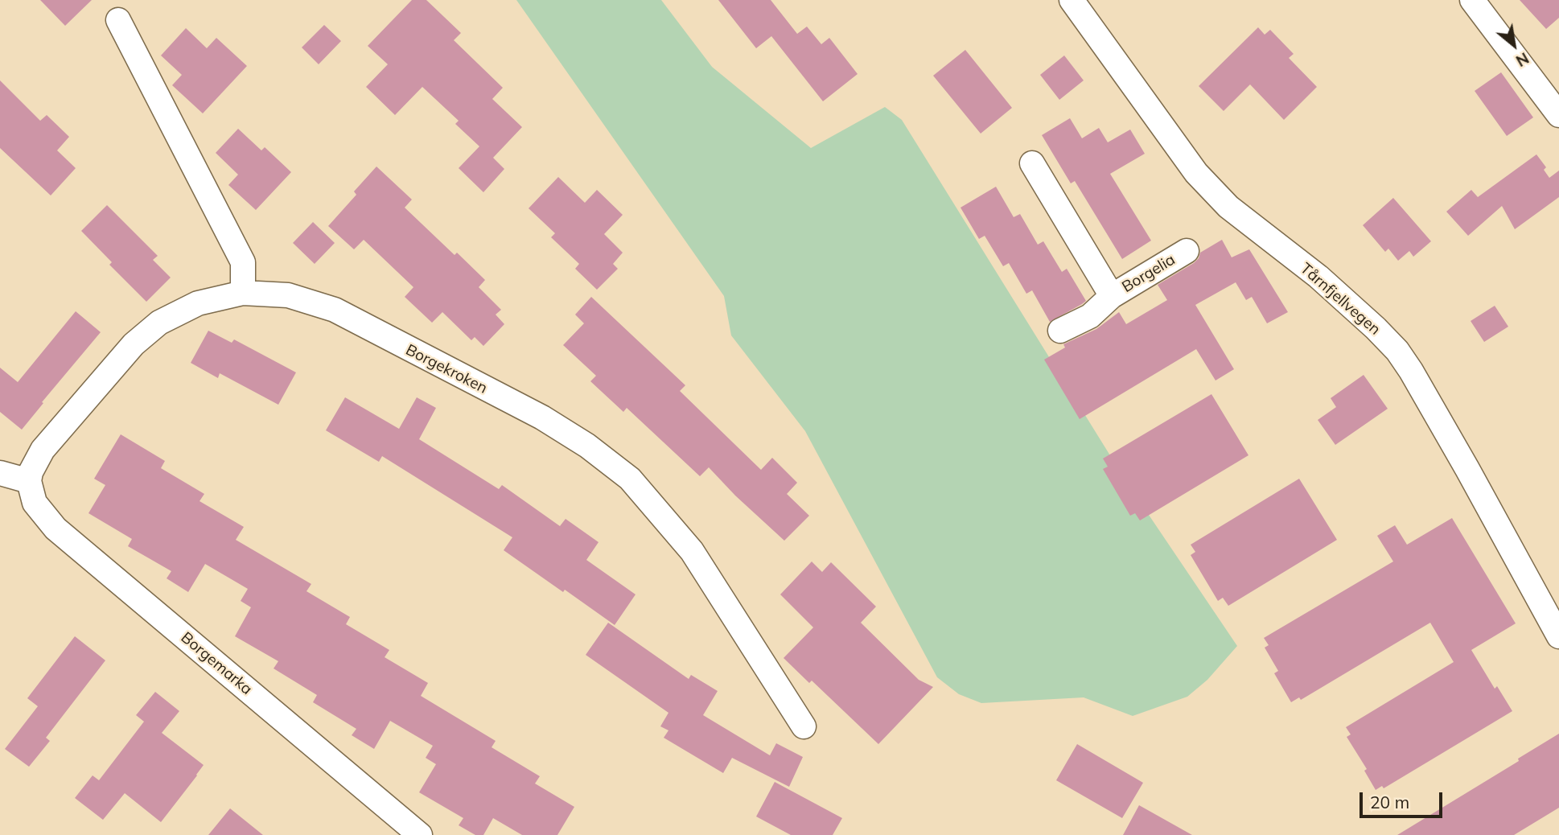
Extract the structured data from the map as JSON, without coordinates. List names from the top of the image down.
{
  "streets": {
    "street": [
      "Borgelia",
      "Tårnfjellvegen",
      "Borgekroken",
      "Borgemarka"
    ]
  },
  "crossings": [
    ["Borgekroken", "Borgemarka"]
  ],
  "scale_bar": "20 m",
  "north": "bottom right"
}
